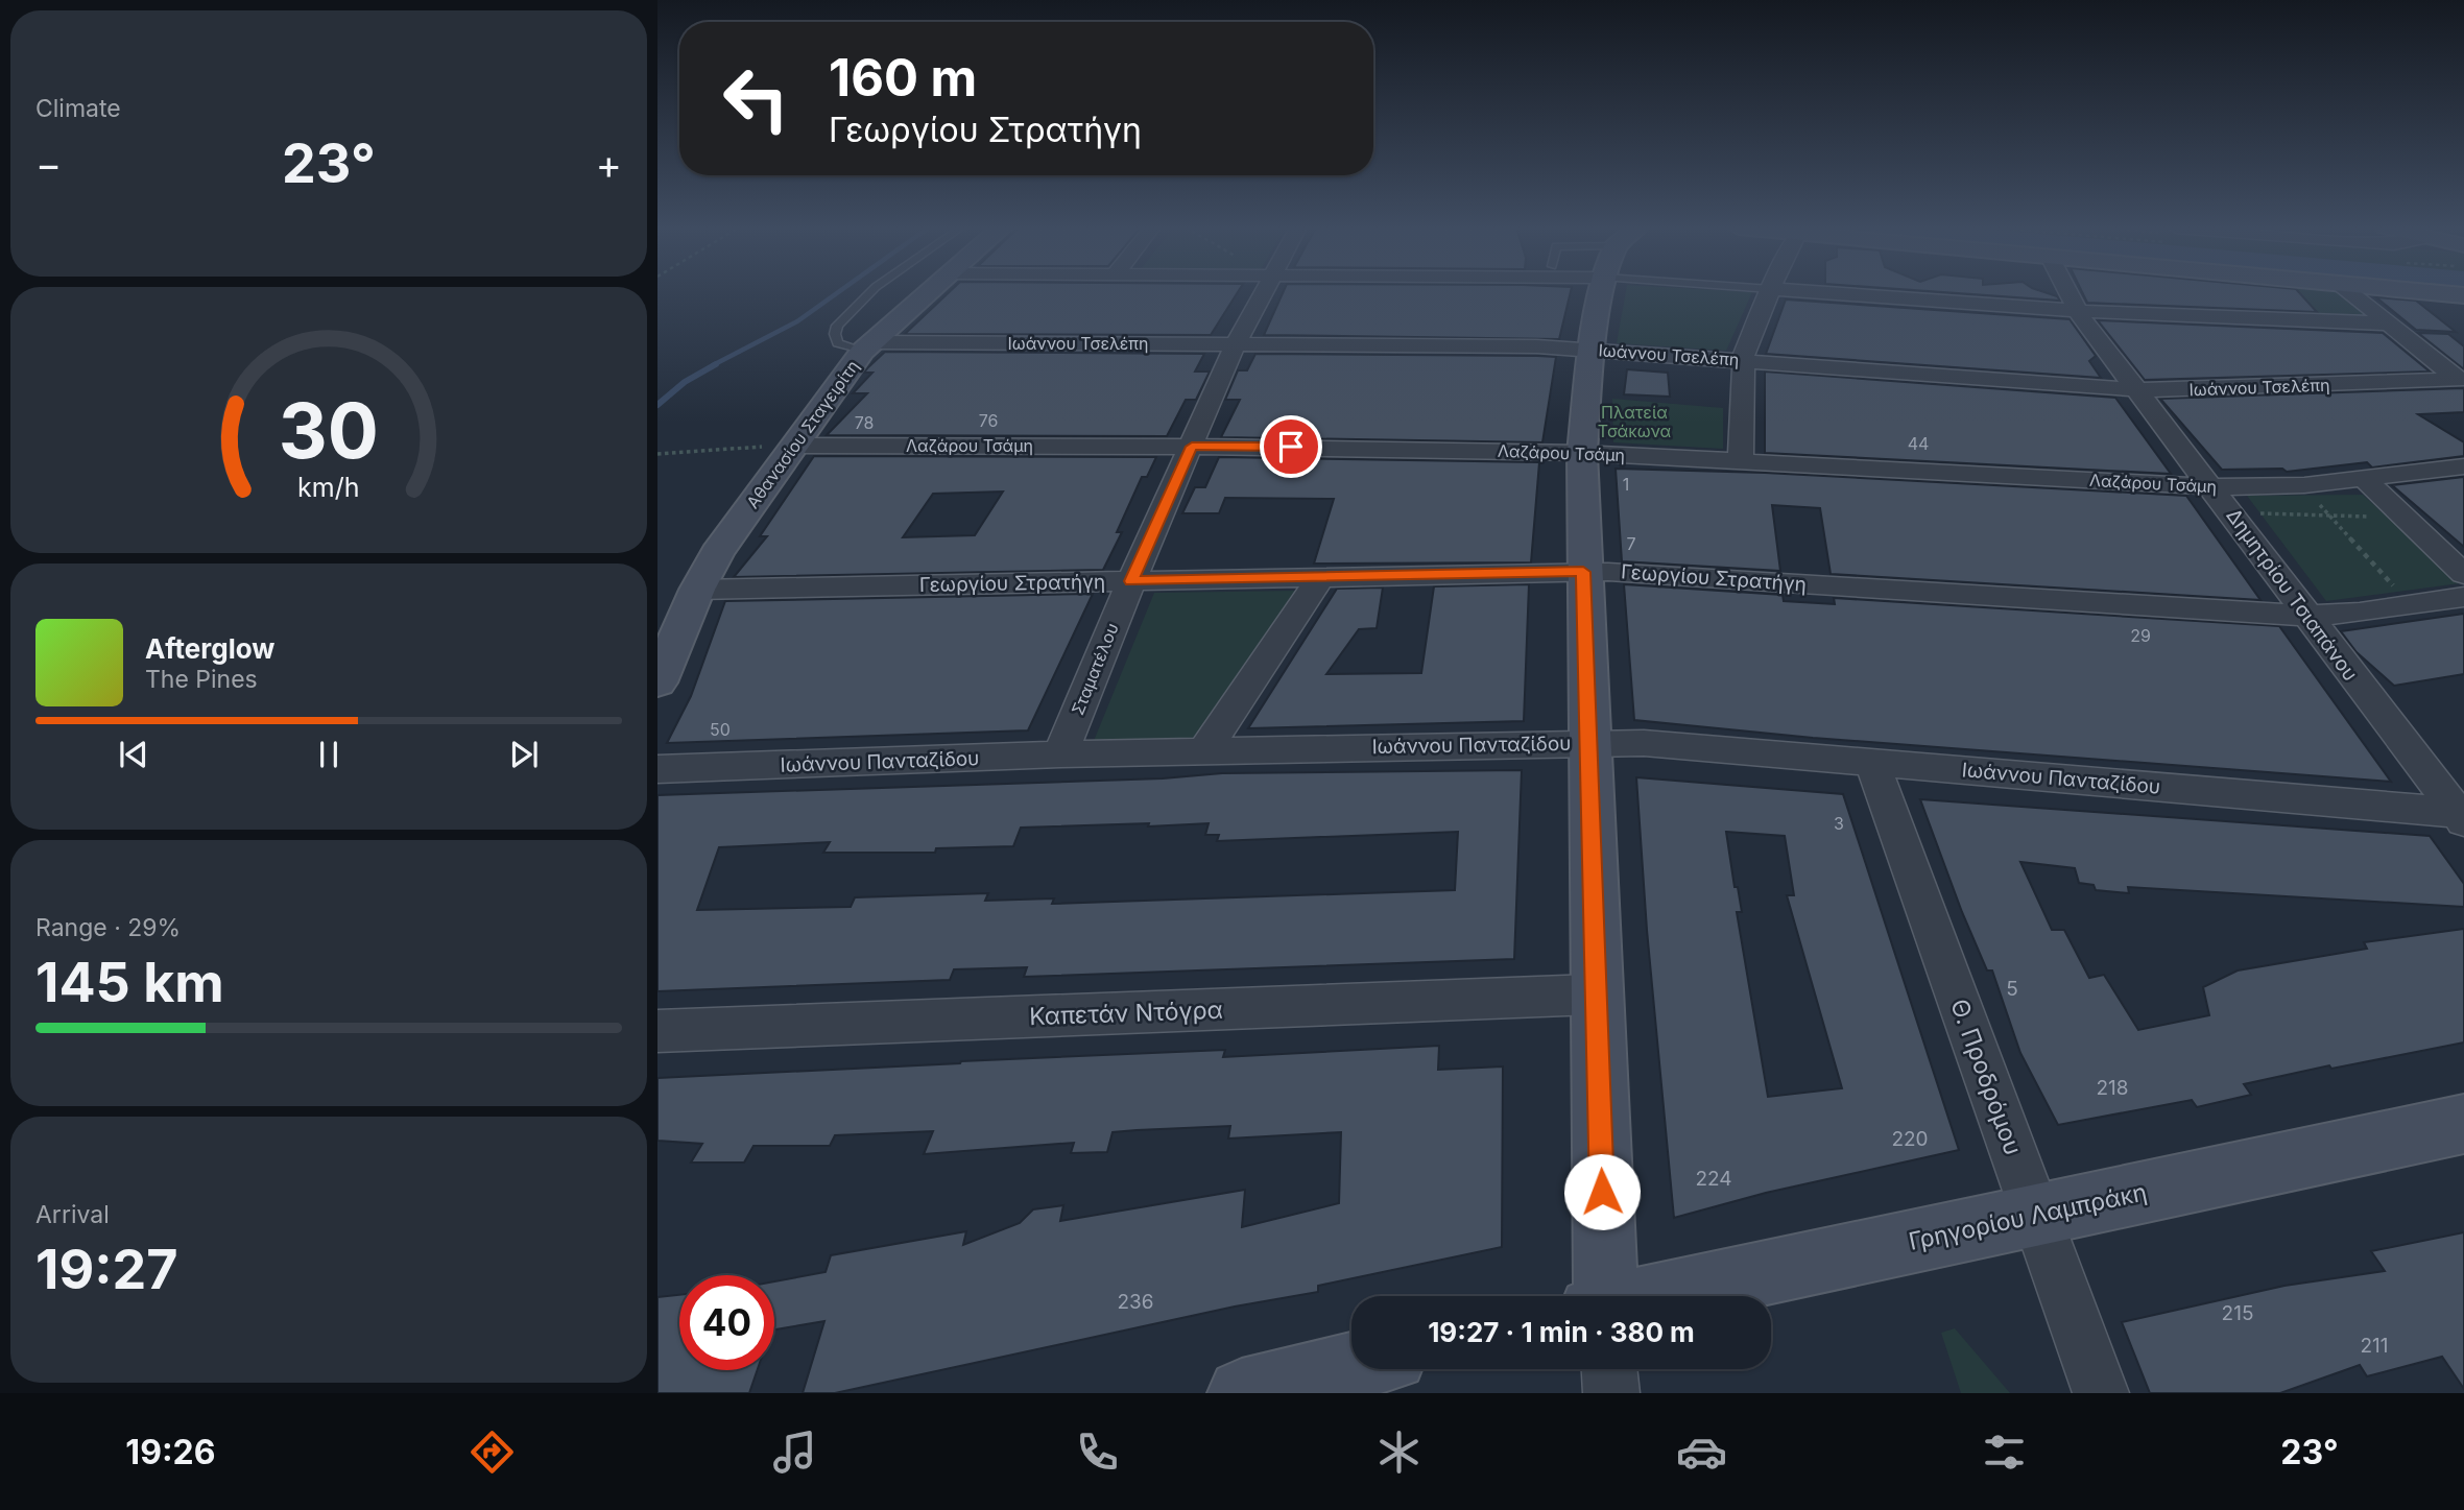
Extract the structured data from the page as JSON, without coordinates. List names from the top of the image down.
{
  "streets": {
    "street": [
      "Ιωάννου Τσελέπη",
      "Αθανασίου Σταγειρίτη",
      "Λαζάρου Τσάμη",
      "Γεωργίου Στρατήγη",
      "Δημητρίου Τσιαπάνου",
      "Σταματέλου",
      "Ιωάννου Πανταζίδου",
      "Καπετάν Ντόγρα",
      "Θ. Προδρόμου",
      "Γρηγορίου Λαμπράκη"
    ]
  },
  "crossings": [
    ["Ιωάννου Τσελέπη", "Αθανασίου Σταγειρίτη"],
    ["Ιωάννου Τσελέπη", "Δημητρίου Τσιαπάνου"],
    ["Ιωάννου Τσελέπη", "Σταματέλου"],
    ["Αθανασίου Σταγειρίτη", "Λαζάρου Τσάμη"],
    ["Αθανασίου Σταγειρίτη", "Γεωργίου Στρατήγη"],
    ["Λαζάρου Τσάμη", "Δημητρίου Τσιαπάνου"],
    ["Λαζάρου Τσάμη", "Σταματέλου"],
    ["Γεωργίου Στρατήγη", "Δημητρίου Τσιαπάνου"],
    ["Γεωργίου Στρατήγη", "Σταματέλου"],
    ["Δημητρίου Τσιαπάνου", "Ιωάννου Πανταζίδου"],
    ["Σταματέλου", "Ιωάννου Πανταζίδου"],
    ["Ιωάννου Πανταζίδου", "Θ. Προδρόμου"],
    ["Θ. Προδρόμου", "Γρηγορίου Λαμπράκη"]
  ],
  "parks": ["Πλατεία Τσάκωνα"],
  "house_numbers": [
    "76",
    "78",
    "44",
    "1",
    "7",
    "29",
    "50",
    "3",
    "5",
    "218",
    "220",
    "224",
    "236",
    "215",
    "211"
  ],
  "page": {
    "tile": [
      "Climate",
      ["Range · 29%", "145 km"],
      ["Arrival", "19:27"]
    ],
    "turn": ["160 m", "Γεωργίου Στρατήγη"],
    "heat": ["−", "23°", "+"],
    "song": ["Afterglow", "The Pines"],
    "limit": "40",
    "trip": "19:27 · 1 min · 380 m",
    "tabs": ["19:26", "23°"],
    "gauge": ["30", "km/h"]
  }
}
